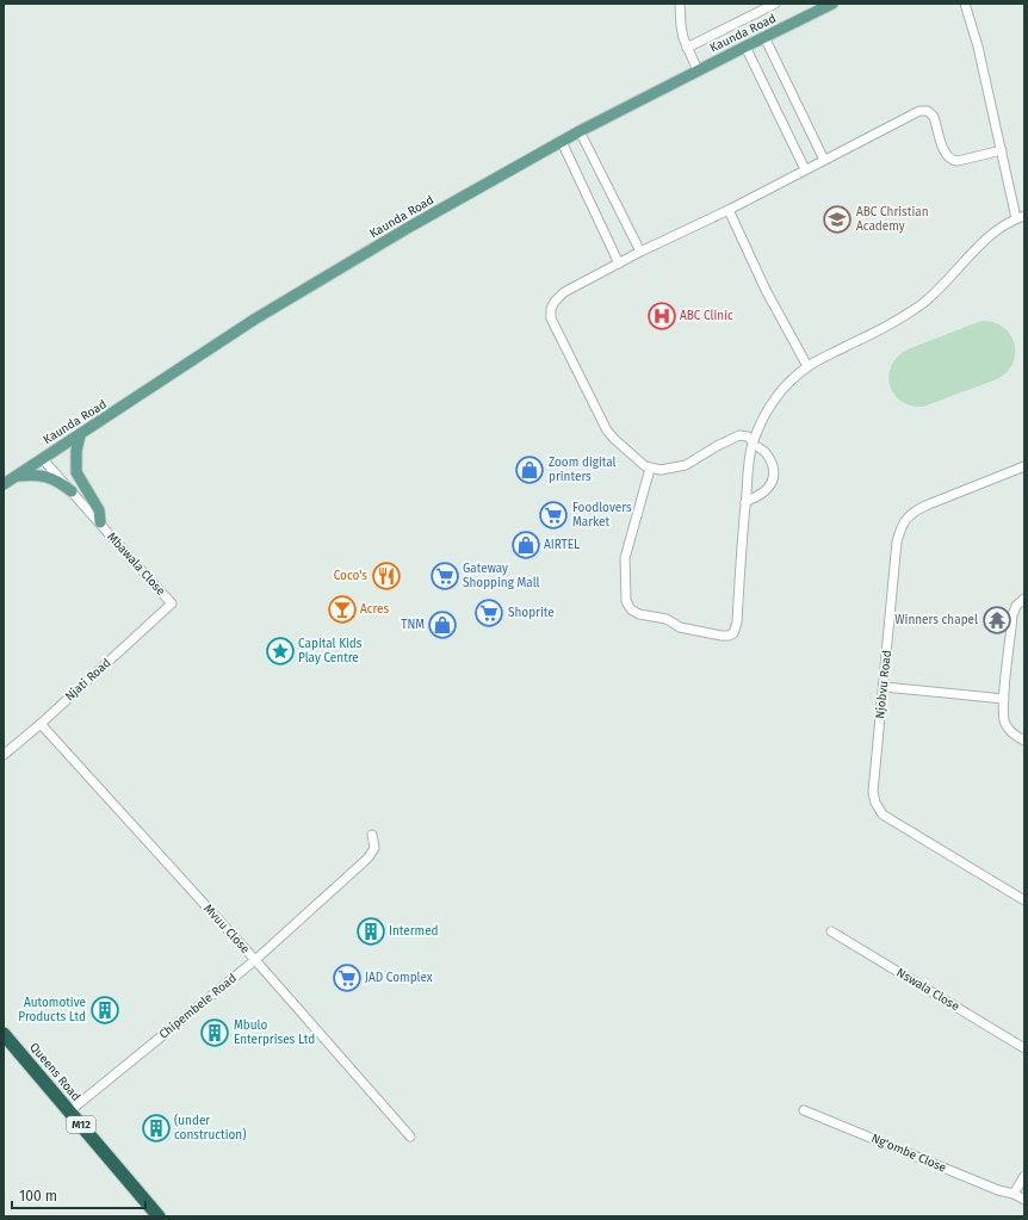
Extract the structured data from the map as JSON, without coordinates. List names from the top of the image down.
{
  "streets": {
    "highway": ["Queens Road", "M12"],
    "main road": ["Kaunda Road"],
    "street": [
      "Mbawala Close",
      "Njati Road",
      "Njobvu Road",
      "Mvuu Close",
      "Nswala Close",
      "Chipembele Road",
      "Ng'ombe Close"
    ]
  },
  "crossings": [
    ["Kaunda Road", "Mbawala Close"],
    ["Mbawala Close", "Njati Road"],
    ["Njati Road", "Mvuu Close"],
    ["Mvuu Close", "Chipembele Road"],
    ["Chipembele Road", "Queens Road"]
  ],
  "places": {
    "school or university": ["ABC Christian Academy"],
    "hospital": ["ABC Clinic"],
    "shop": ["Zoom digital printers", "AIRTEL", "TNM"],
    "supermarket": [
      "Foodlovers Market",
      "Gateway Shopping Mall",
      "Shoprite",
      "JAD Complex"
    ],
    "restaurant": ["Coco's"],
    "bar": ["Acres"],
    "temple": ["Winners chapel"],
    "place": ["Capital Kids Play Centre"],
    "building": [
      "Intermed",
      "Automotive Products Ltd",
      "Mbulo Enterprises Ltd",
      "(under construction)"
    ]
  },
  "scale_bar": "100 m"
}
